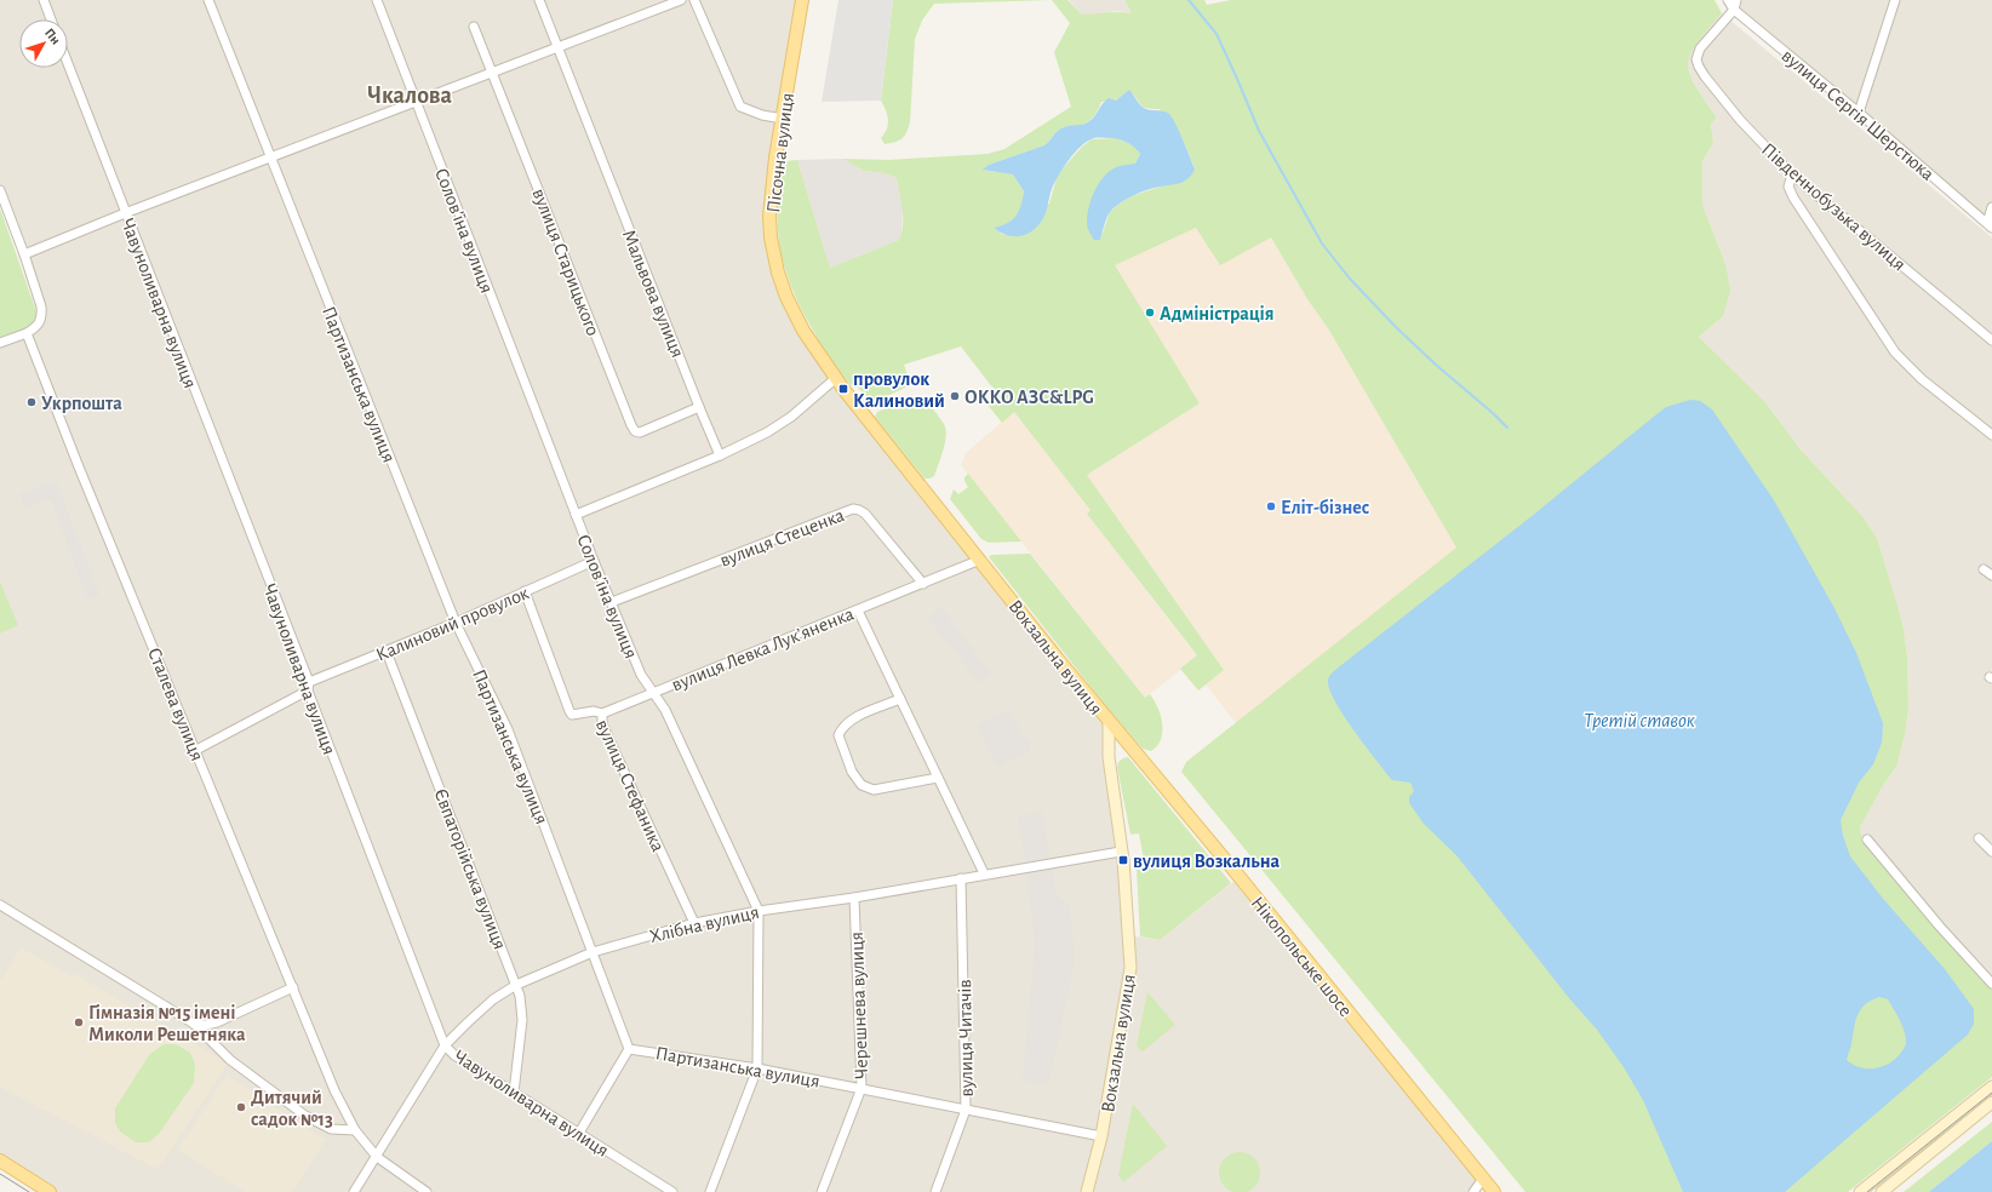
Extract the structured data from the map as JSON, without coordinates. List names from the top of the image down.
{
  "streets": {
    "main road": ["Пісочна вулиця", "Вокзальна вулиця", "Нікопольське шосе"],
    "street": [
      "вулиця Сергія Шерстюка",
      "Південнобузька вулиця",
      "Соловʼїна вулиця",
      "вулиця Старицького",
      "Мальвова вулиця",
      "Чавуноливарна вулиця",
      "Партизанська вулиця",
      "вулиця Стеценка",
      "Калиновий провулок",
      "вулиця Левка Лукʼяненка",
      "Сталева вулиця",
      "вулиця Стефаника",
      "Євпаторійська вулиця",
      "Хлібна вулиця",
      "Черешнева вулиця",
      "вулиця Читачів"
    ]
  },
  "crossings": [
    ["вулиця Сергія Шерстюка", "Південнобузька вулиця"],
    ["Пісочна вулиця", "Вокзальна вулиця"],
    ["Соловʼїна вулиця", "Партизанська вулиця"],
    ["Соловʼїна вулиця", "вулиця Стеценка"],
    ["Соловʼїна вулиця", "Калиновий провулок"],
    ["Соловʼїна вулиця", "вулиця Левка Лукʼяненка"],
    ["Соловʼїна вулиця", "Хлібна вулиця"],
    ["вулиця Старицького", "Мальвова вулиця"],
    ["Чавуноливарна вулиця", "Калиновий провулок"],
    ["Чавуноливарна вулиця", "Євпаторійська вулиця"],
    ["Чавуноливарна вулиця", "Хлібна вулиця"],
    ["Партизанська вулиця", "Калиновий провулок"],
    ["Партизанська вулиця", "Вокзальна вулиця"],
    ["Партизанська вулиця", "Хлібна вулиця"],
    ["Партизанська вулиця", "Черешнева вулиця"],
    ["Партизанська вулиця", "вулиця Читачів"],
    ["вулиця Стеценка", "вулиця Левка Лукʼяненка"],
    ["Калиновий провулок", "Сталева вулиця"],
    ["Калиновий провулок", "вулиця Стефаника"],
    ["Калиновий провулок", "Євпаторійська вулиця"],
    ["вулиця Левка Лукʼяненка", "Вокзальна вулиця"],
    ["вулиця Левка Лукʼяненка", "вулиця Стефаника"],
    ["Вокзальна вулиця", "Хлібна вулиця"],
    ["Вокзальна вулиця", "Нікопольське шосе"],
    ["Сталева вулиця", "Хлібна вулиця"],
    ["вулиця Стефаника", "Хлібна вулиця"],
    ["Євпаторійська вулиця", "Хлібна вулиця"],
    ["Хлібна вулиця", "Черешнева вулиця"],
    ["Хлібна вулиця", "вулиця Читачів"]
  ],
  "districts": ["Чкалова"],
  "water": ["Третій ставок"],
  "places": {
    "other": [
      "Адміністрація",
      "ОККО АЗС&LPG",
      "Укрпошта",
      "Еліт-бізнес",
      "Гімназія №15 імені Миколи Решетняка",
      "Дитячий садок №13"
    ],
    "transit": ["провулок Калиновий", "вулиця Возкальна"]
  },
  "north": "top right"
}
